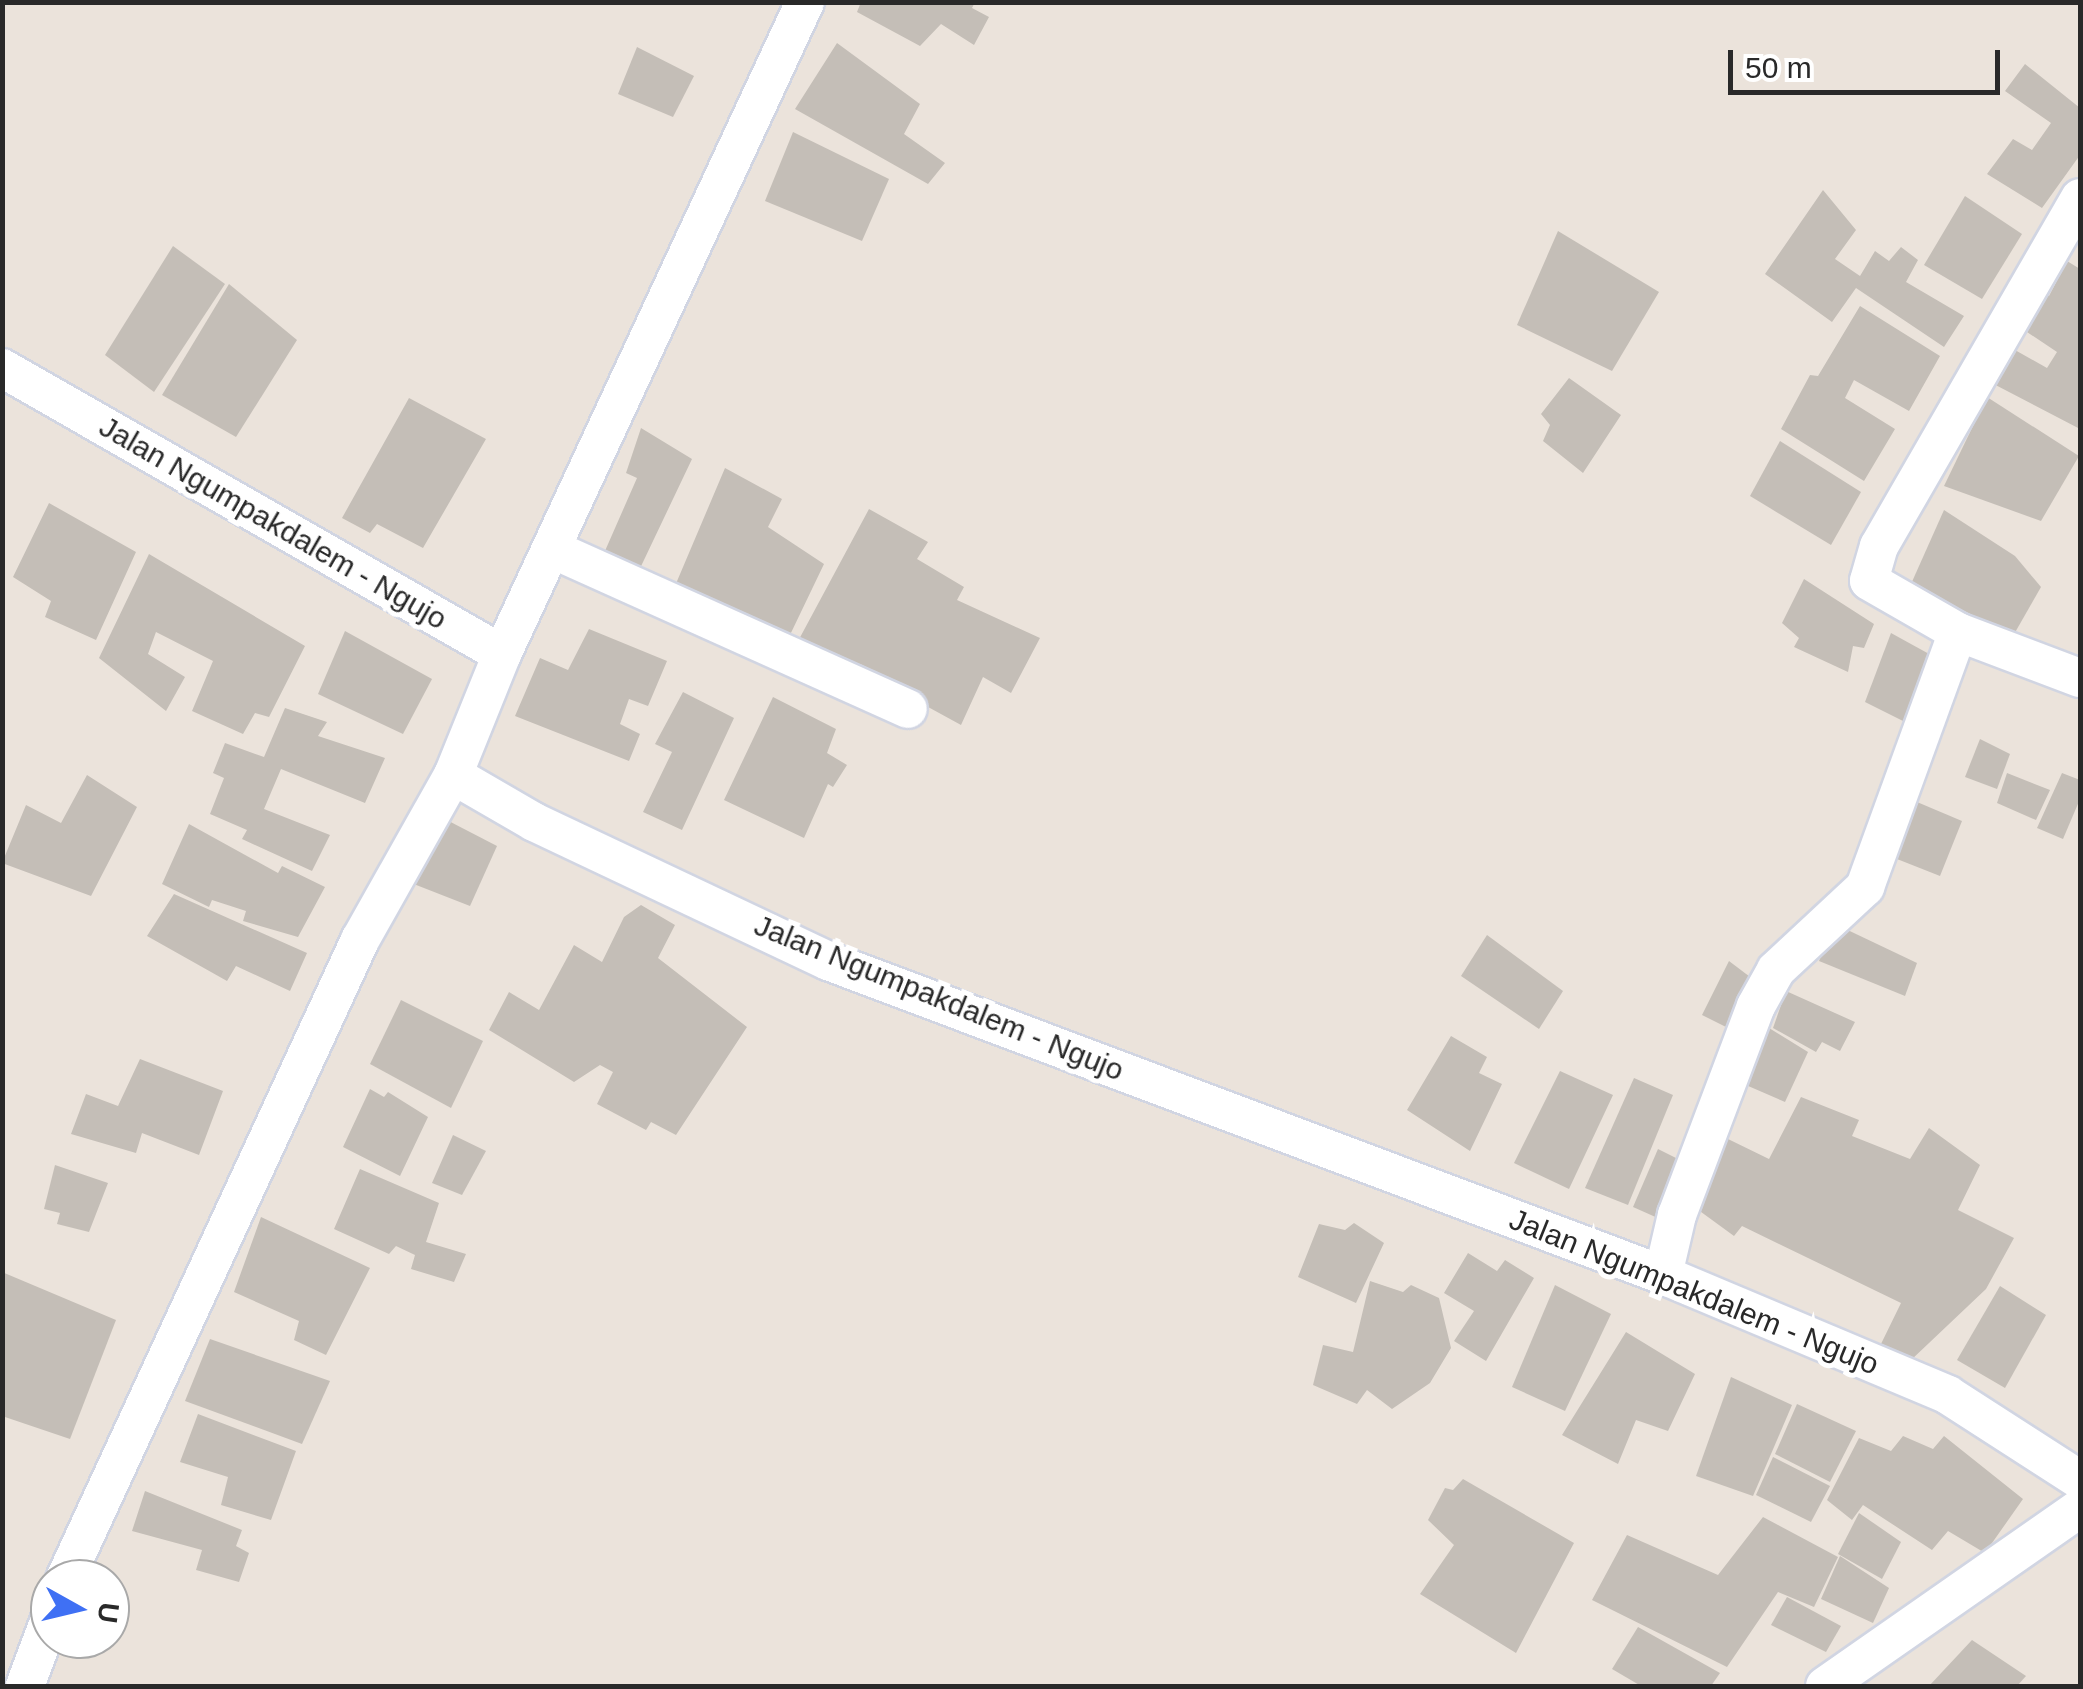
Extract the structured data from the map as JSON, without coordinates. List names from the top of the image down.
{
  "streets": {
    "street": ["Jalan Ngumpakdalem - Ngujo"]
  },
  "scale_bar": "50 m",
  "north": "right"
}
